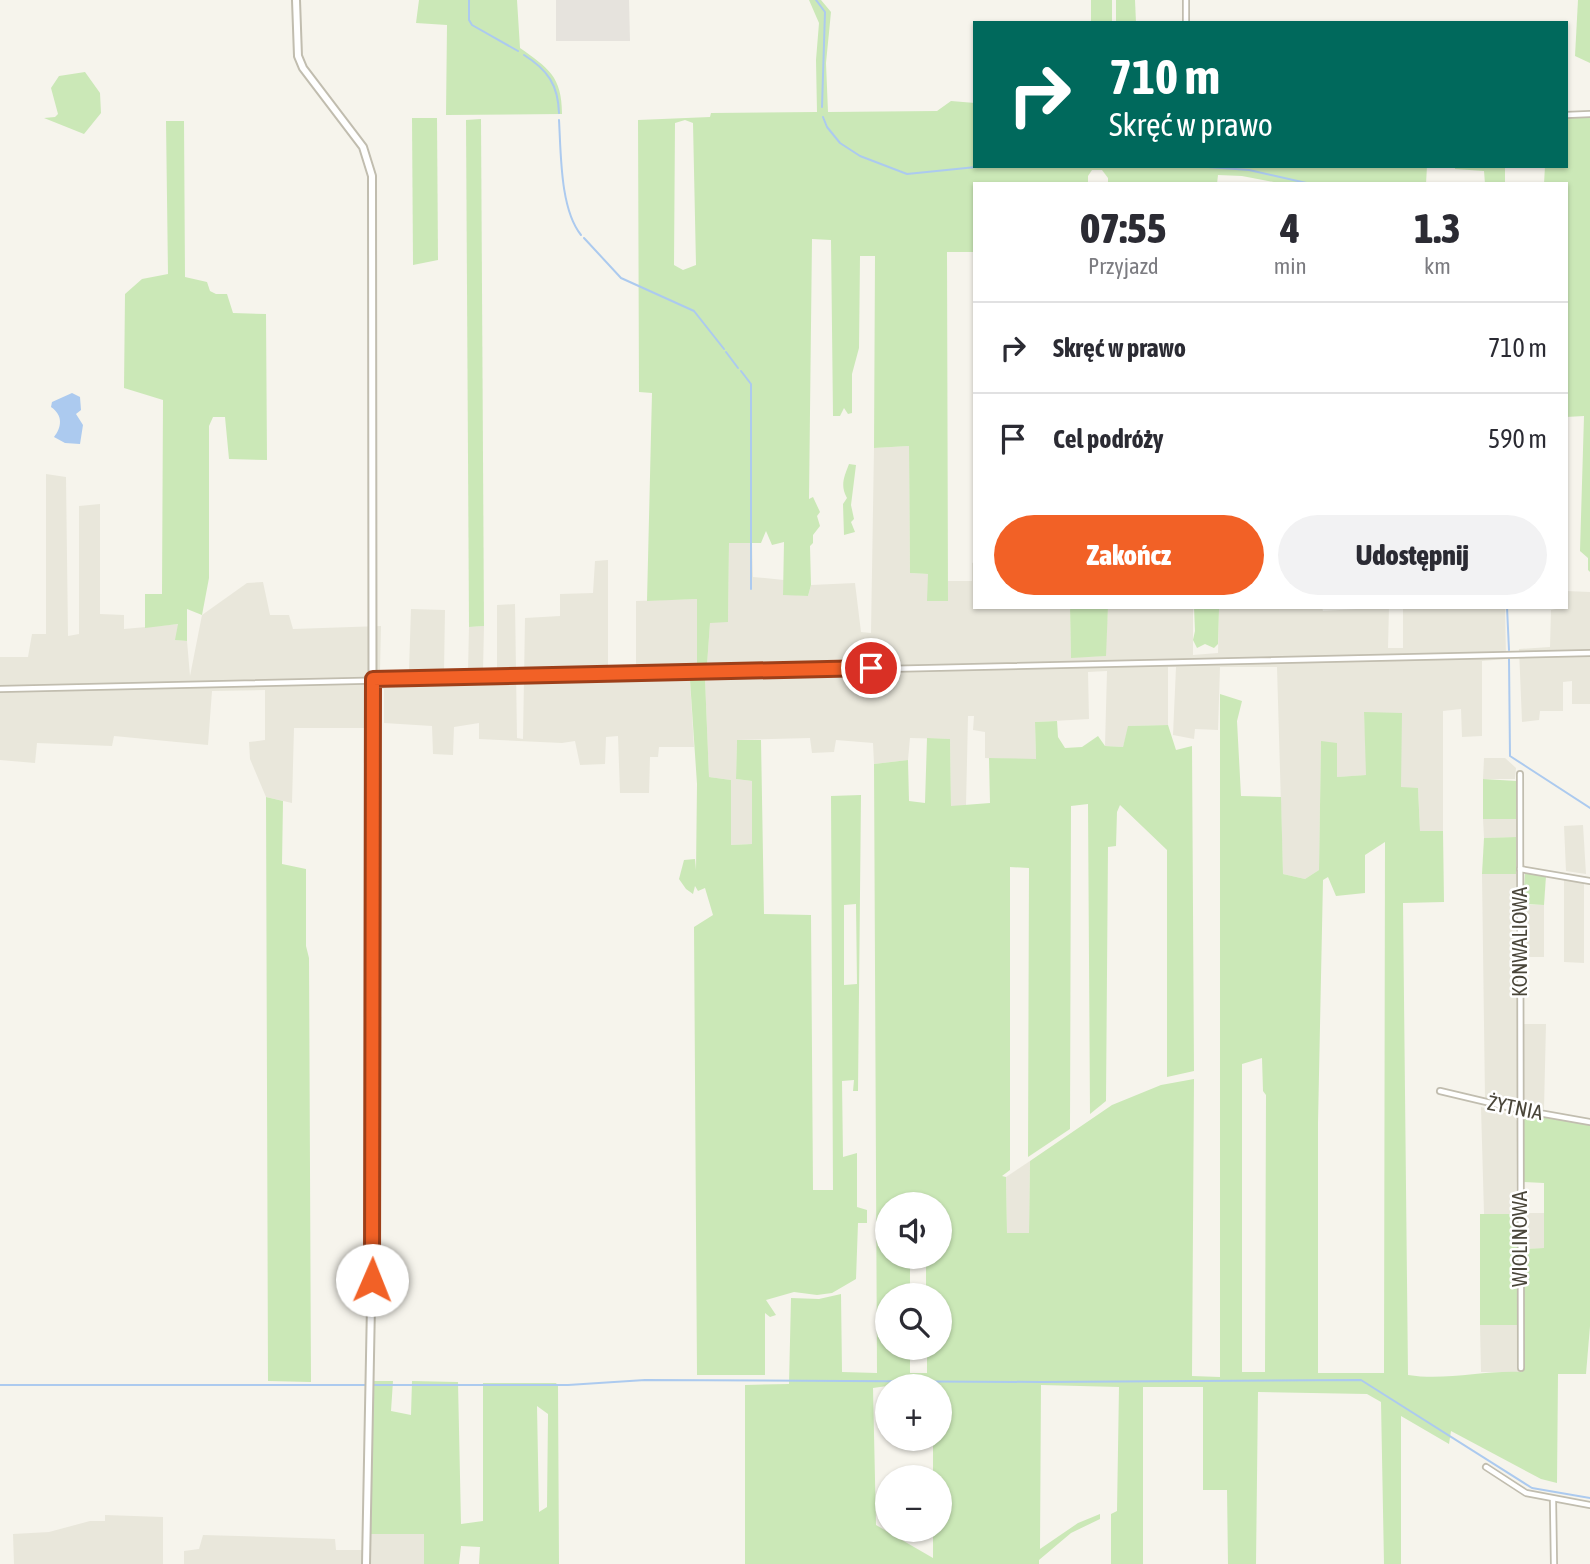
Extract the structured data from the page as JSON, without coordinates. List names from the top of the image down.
{
  "streets": {
    "street": ["KONWALIOWA", "ŻYTNIA", "WIOLINOWA"]
  },
  "crossings": [
    ["KONWALIOWA", "ŻYTNIA"],
    ["KONWALIOWA", "WIOLINOWA"],
    ["ŻYTNIA", "WIOLINOWA"]
  ],
  "page": {
    "turn": ["710 m", "Skręć w prawo"],
    "eta": [
      "07:55",
      "Przyjazd",
      "4",
      "min",
      "1.3",
      "km"
    ],
    "list": [
      {
        "name": "Skręć w prawo",
        "value": "710 m"
      },
      {
        "name": "Cel podróży",
        "value": "590 m"
      }
    ],
    "buttons": ["Zakończ", "Udostępnij"],
    "map_buttons": ["+", "−"]
  }
}
